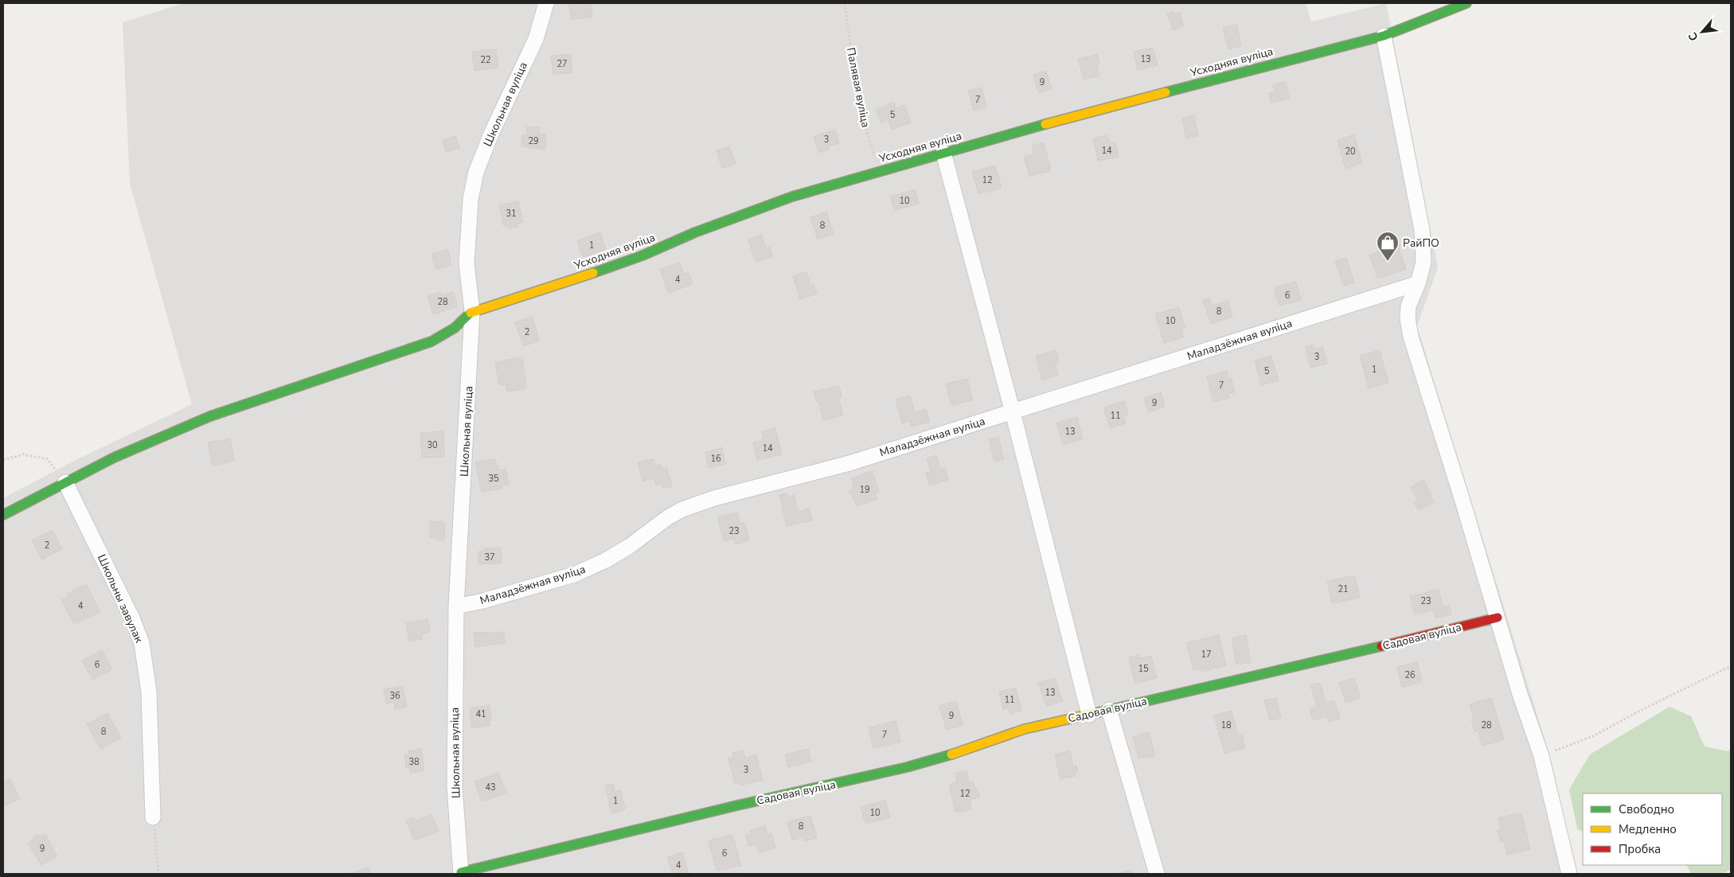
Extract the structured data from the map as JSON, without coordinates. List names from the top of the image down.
{
  "streets": {
    "street": [
      "Усходняя вуліца",
      "Школьная вуліца",
      "Маладзёжная вуліца",
      "Школьны завулак",
      "Садовая вуліца"
    ],
    "path": ["Палявая вуліца"]
  },
  "crossings": [
    ["Усходняя вуліца", "Палявая вуліца"],
    ["Усходняя вуліца", "Школьная вуліца"],
    ["Школьная вуліца", "Маладзёжная вуліца"],
    ["Школьная вуліца", "Садовая вуліца"]
  ],
  "places": {
    "shop": ["РайПО"]
  },
  "house_numbers": [
    "13",
    "22",
    "27",
    "9",
    "7",
    "5",
    "3",
    "29",
    "14",
    "20",
    "12",
    "10",
    "31",
    "8",
    "1",
    "4",
    "6",
    "28",
    "8",
    "10",
    "2",
    "3",
    "1",
    "5",
    "7",
    "9",
    "11",
    "13",
    "30",
    "14",
    "16",
    "35",
    "19",
    "23",
    "2",
    "37",
    "21",
    "23",
    "4",
    "17",
    "6",
    "15",
    "26",
    "13",
    "36",
    "11",
    "41",
    "9",
    "18",
    "28",
    "8",
    "7",
    "38",
    "3",
    "43",
    "12",
    "1",
    "10",
    "8",
    "9",
    "6",
    "4"
  ],
  "legend": ["Свободно", "Медленно", "Пробка"],
  "north": "bottom left"
}
